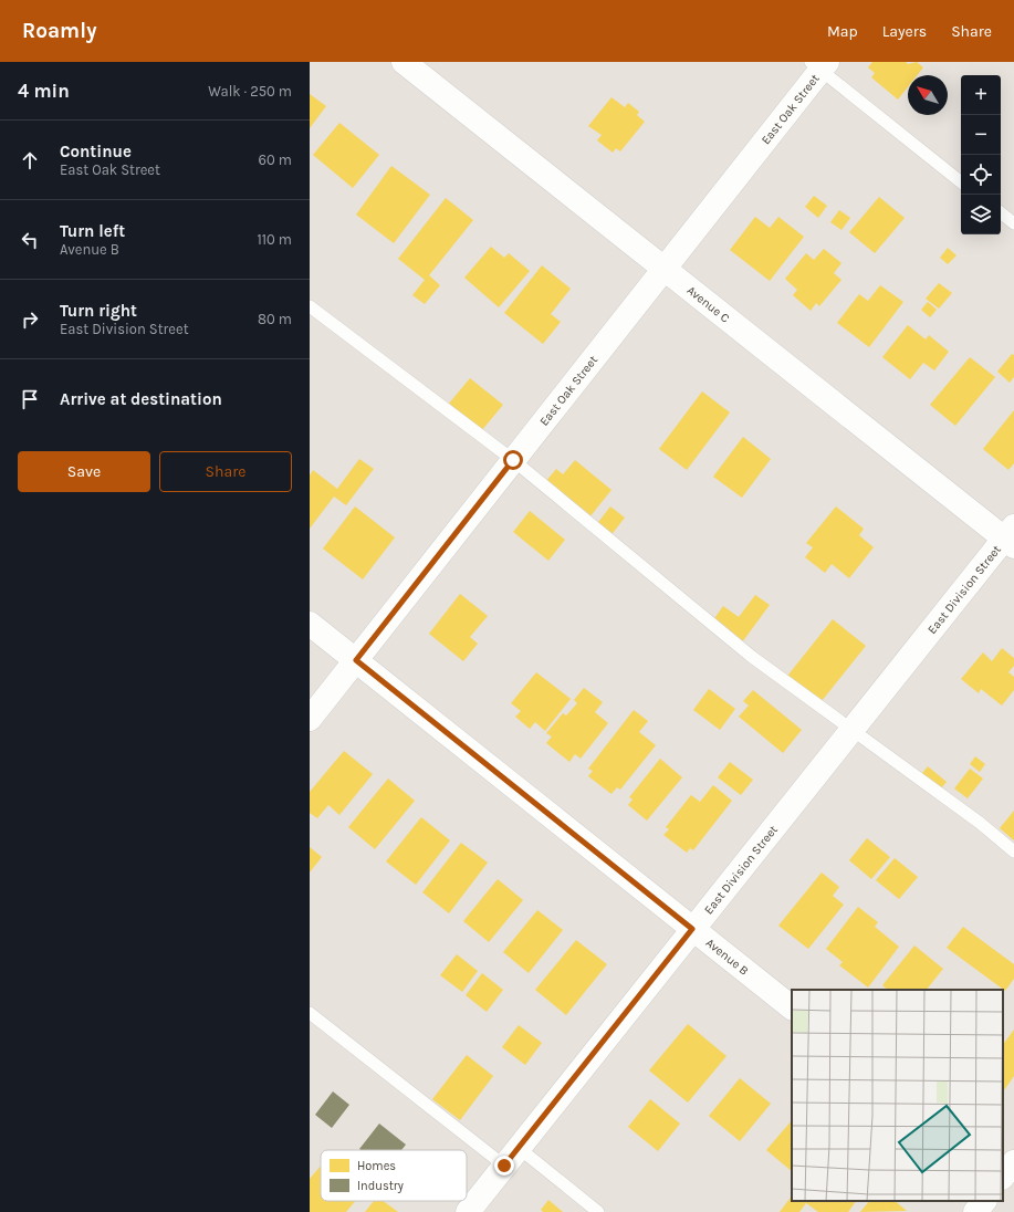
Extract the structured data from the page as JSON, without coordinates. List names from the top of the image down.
{
  "streets": {
    "street": [
      "East Oak Street",
      "Avenue C",
      "East Division Street",
      "Avenue B"
    ]
  },
  "crossings": [
    ["East Oak Street", "Avenue C"],
    ["East Oak Street", "Avenue B"],
    ["Avenue C", "East Division Street"],
    ["East Division Street", "Avenue B"]
  ],
  "legend": ["Homes", "Industry"],
  "north": "top left",
  "page": {
    "header": "Roamly",
    "nav": ["Map", "Layers", "Share"],
    "heading": ["4 min", "Walk · 250 m"],
    "map_buttons": ["+", "−"],
    "list": [
      ["Continue", "East Oak Street", "60 m"],
      ["Turn left", "Avenue B", "110 m"],
      ["Turn right", "East Division Street", "80 m"],
      "Arrive at destination"
    ],
    "buttons": ["Save", "Share"]
  }
}
